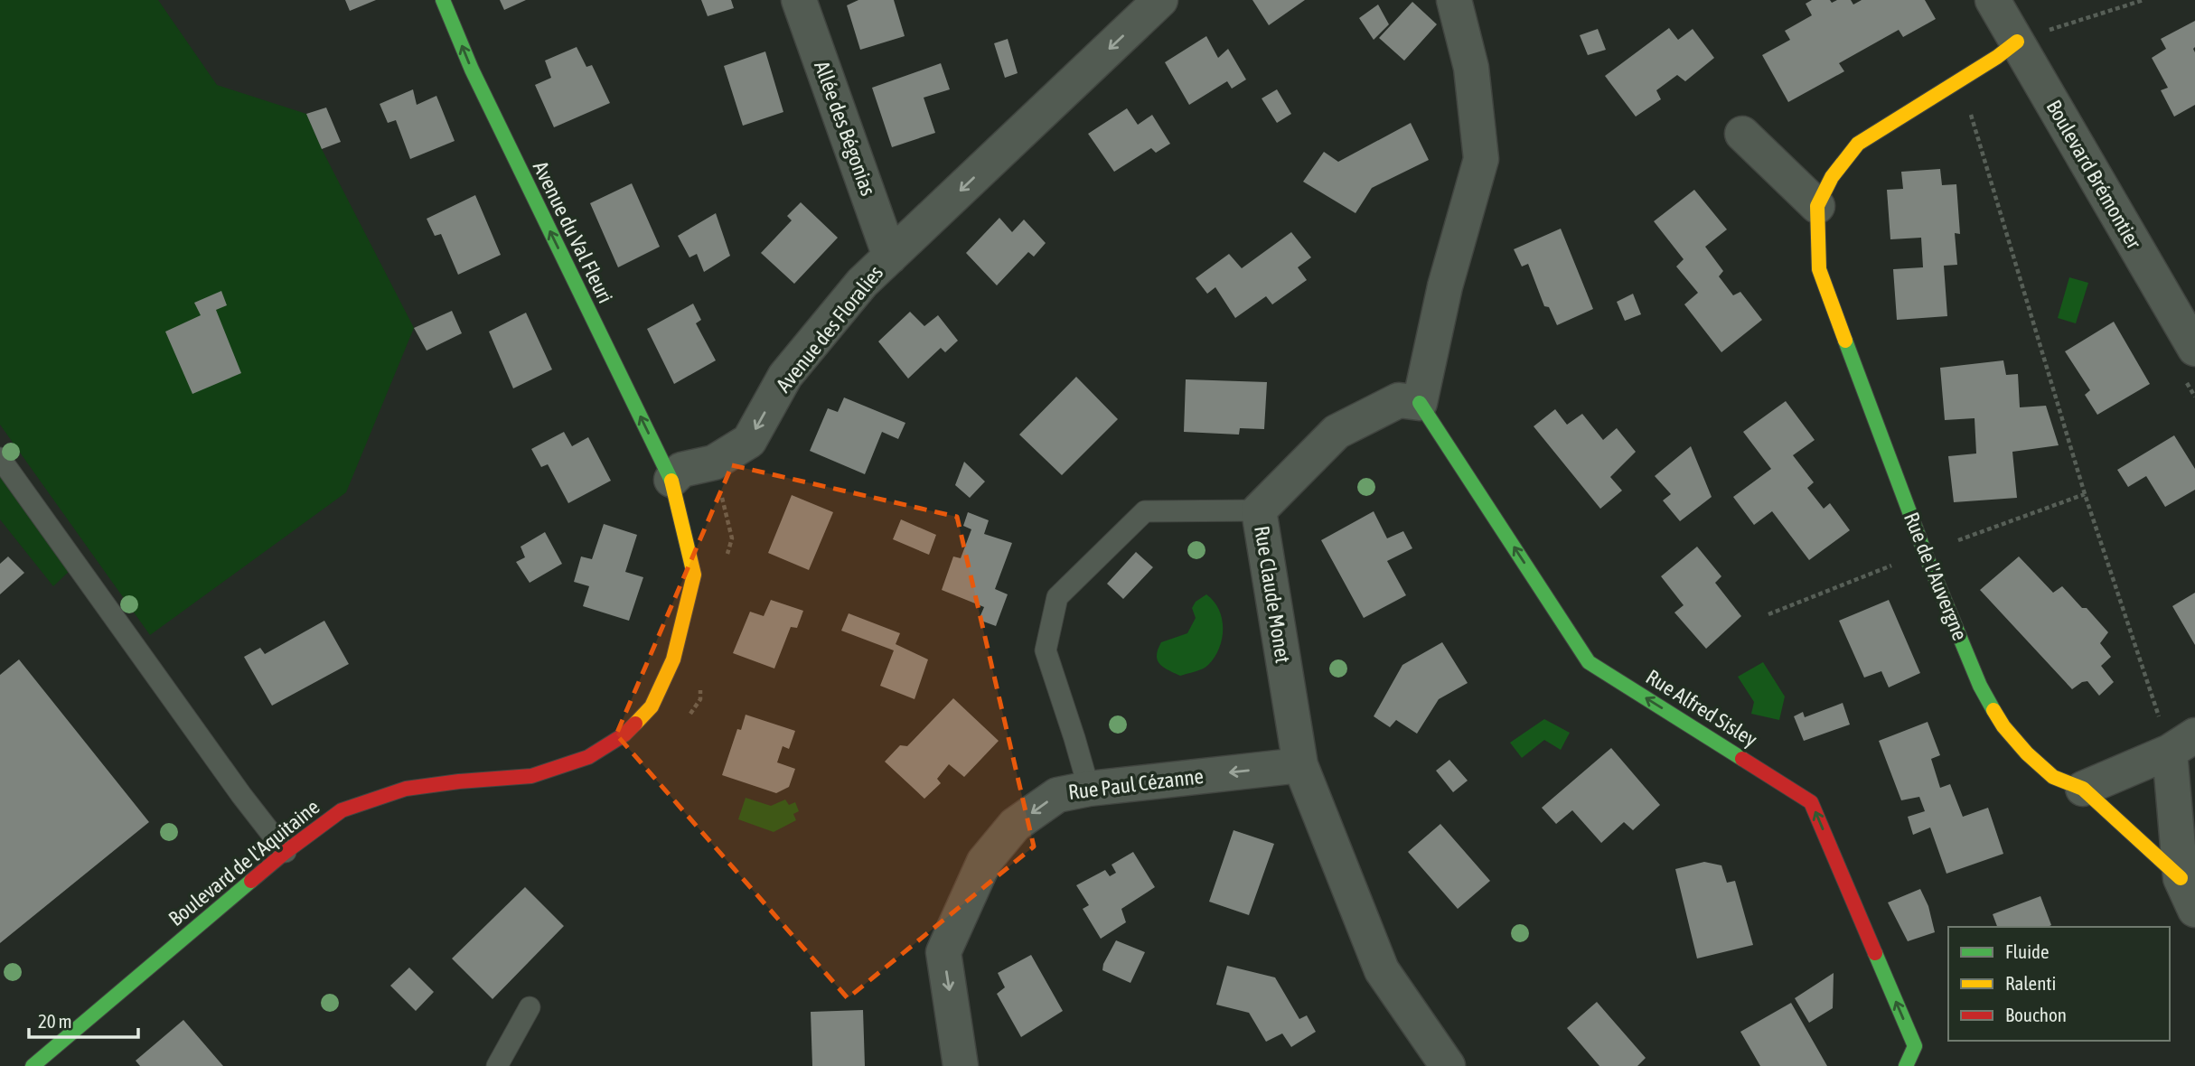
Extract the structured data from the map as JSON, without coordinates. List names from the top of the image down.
{
  "streets": {
    "street": [
      "Allée des Bégonias",
      "Boulevard Brémontier",
      "Avenue du Val Fleuri",
      "Avenue des Floralies",
      "Rue de l'Auvergne",
      "Rue Claude Monet",
      "Rue Alfred Sisley",
      "Rue Paul Cézanne",
      "Boulevard de l'Aquitaine"
    ]
  },
  "crossings": [
    ["Allée des Bégonias", "Avenue des Floralies"],
    ["Boulevard Brémontier", "Rue de l'Auvergne"],
    ["Avenue du Val Fleuri", "Avenue des Floralies"],
    ["Avenue du Val Fleuri", "Boulevard de l'Aquitaine"],
    ["Avenue des Floralies", "Boulevard de l'Aquitaine"],
    ["Rue Claude Monet", "Rue Alfred Sisley"],
    ["Rue Claude Monet", "Rue Paul Cézanne"]
  ],
  "one_way": [
    "Avenue du Val Fleuri",
    "Avenue des Floralies",
    "Rue Alfred Sisley",
    "Rue Paul Cézanne"
  ],
  "legend": ["Fluide", "Ralenti", "Bouchon"],
  "scale_bar": "20 m"
}
